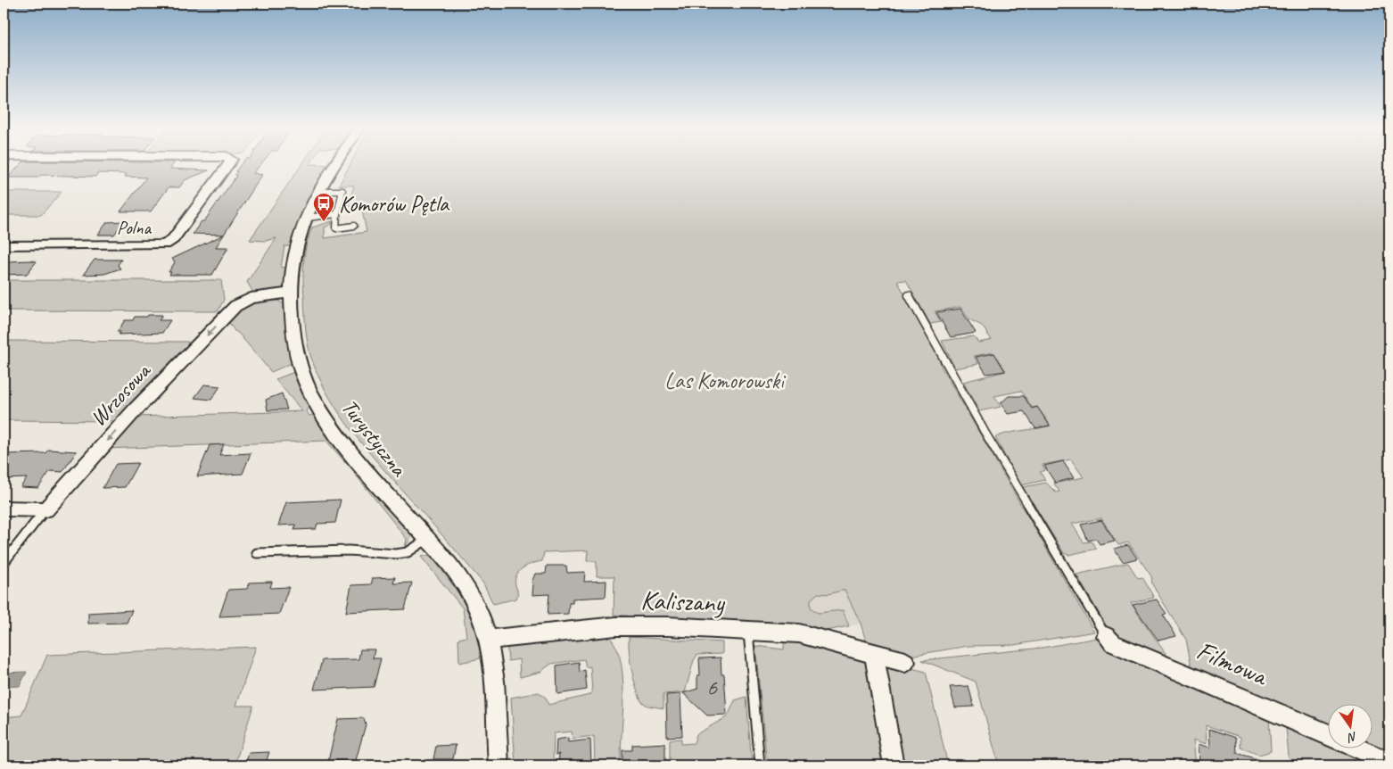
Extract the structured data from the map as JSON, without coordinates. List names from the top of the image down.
{
  "streets": {
    "street": [
      "Polna",
      "Wrzosowa",
      "Turystyczna",
      "Kaliszany",
      "Filmowa"
    ]
  },
  "crossings": [
    ["Wrzosowa", "Turystyczna"],
    ["Turystyczna", "Kaliszany"]
  ],
  "one_way": ["Wrzosowa"],
  "parks": ["Las Komorowski"],
  "places": {
    "bus stop": ["Komorów Pętla"]
  },
  "house_numbers": ["6"],
  "north": "bottom"
}
